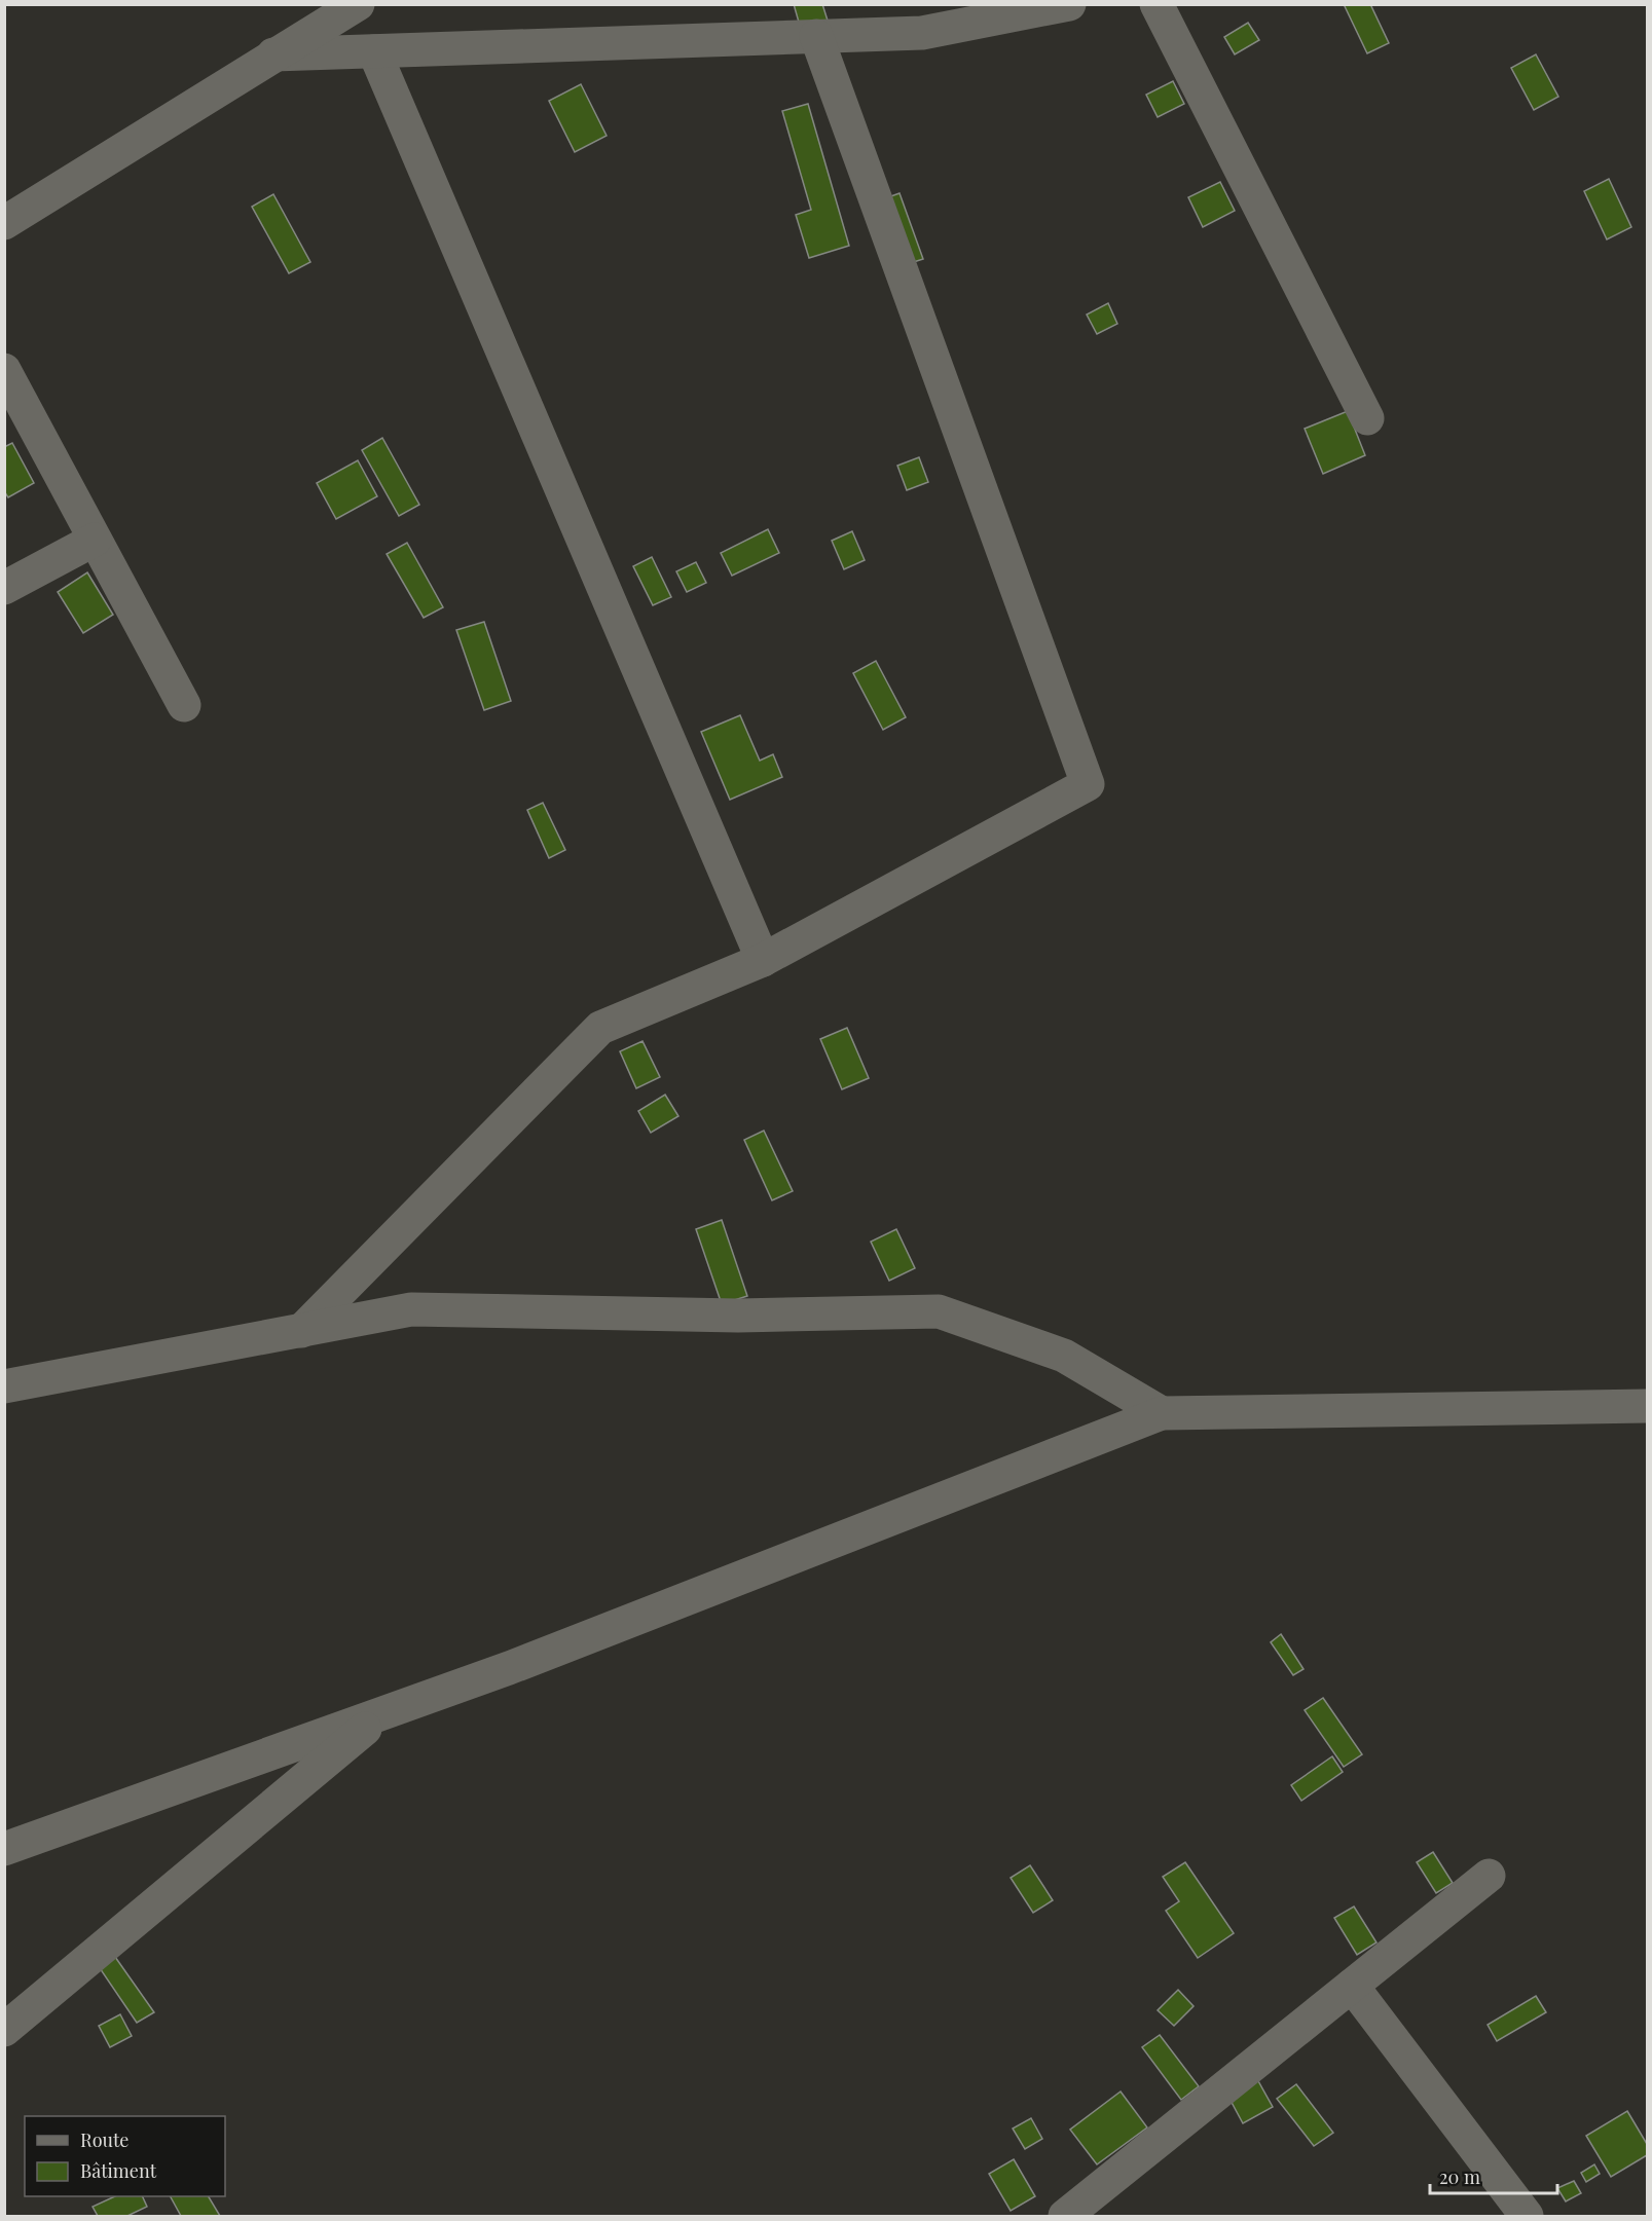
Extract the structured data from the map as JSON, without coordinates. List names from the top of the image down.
{
  "legend": ["Route", "Bâtiment"],
  "scale_bar": "20 m"
}
